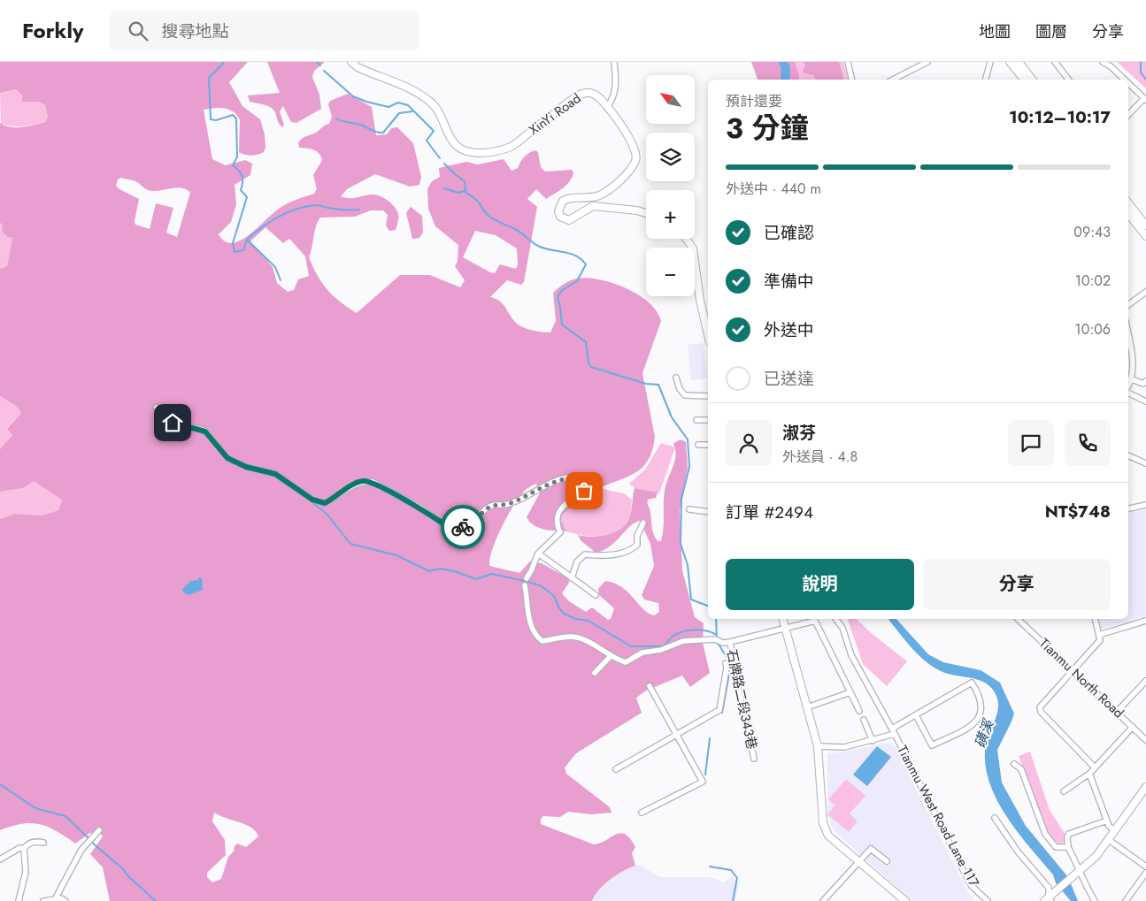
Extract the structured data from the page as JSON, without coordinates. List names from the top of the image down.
{
  "streets": {
    "street": [
      "XinYi Road",
      "Tianmu North Road",
      "石牌路二段343巷",
      "Tianmu West Road Lane 117"
    ]
  },
  "water": ["磺溪"],
  "north": "top left",
  "page": {
    "header": "Forkly",
    "search": "搜尋地點",
    "nav": ["地圖", "圖層", "分享"],
    "map_buttons": ["+", "−"],
    "heading": ["3 分鐘", "預計還要", "10:12–10:17"],
    "panel": [
      "淑芬",
      "外送員 · 4.8",
      "訂單 #2494",
      "NT$748"
    ],
    "bar": "外送中 · 440 m",
    "list": [
      ["已確認", "09:43"],
      ["準備中", "10:02"],
      ["外送中", "10:06"],
      "已送達"
    ],
    "buttons": ["說明", "分享"]
  }
}
